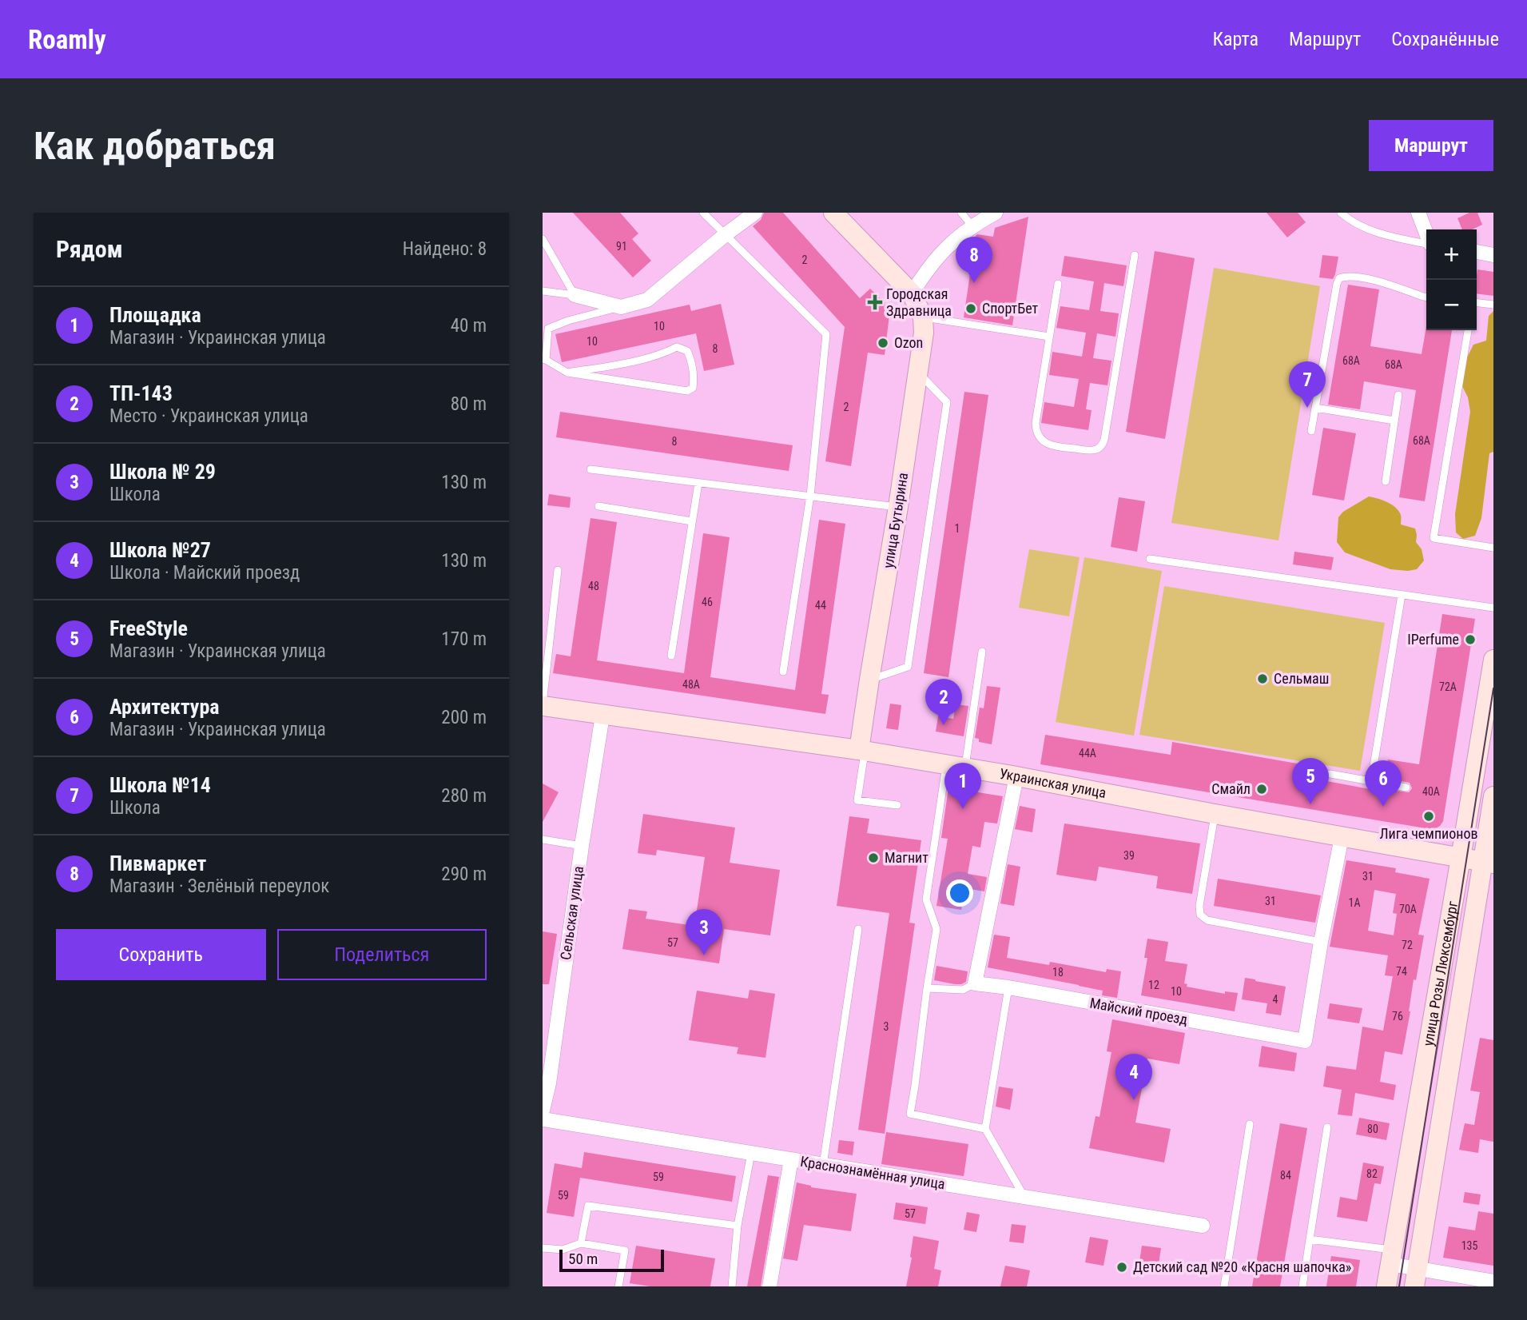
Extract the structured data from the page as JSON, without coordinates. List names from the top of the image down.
{
  "streets": {
    "street": [
      "улица Бутырина",
      "Украинская улица",
      "Сельская улица",
      "улица Розы Люксембург",
      "Майский проезд",
      "Краснознамённая улица"
    ]
  },
  "crossings": [
    ["улица Бутырина", "Украинская улица"],
    ["Украинская улица", "Сельская улица"],
    ["Украинская улица", "улица Розы Люксембург"],
    ["Украинская улица", "Майский проезд"]
  ],
  "places": {
    "health": ["Городская Здравница"],
    "other": [
      "СпортБет",
      "Ozon",
      "IPerfume",
      "Сельмаш",
      "Смайл",
      "Лига чемпионов",
      "Магнит",
      "Детский сад №20 «Красня шапочка»"
    ]
  },
  "house_numbers": [
    "91",
    "2",
    "10",
    "10",
    "8",
    "68А",
    "68А",
    "2",
    "68А",
    "8",
    "1",
    "48",
    "46",
    "44",
    "48А",
    "72А",
    "44А",
    "40А",
    "39",
    "31",
    "31",
    "1А",
    "70А",
    "57",
    "72",
    "74",
    "18",
    "12",
    "10",
    "4",
    "76",
    "3",
    "80",
    "82",
    "84",
    "59",
    "59",
    "57",
    "135"
  ],
  "scale_bar": "50 m",
  "page": {
    "header": "Roamly",
    "nav": ["Карта", "Маршрут", "Сохранённые"],
    "buttons": [
      "Маршрут",
      ["Сохранить", "Поделиться"]
    ],
    "title": "Как добраться",
    "heading": ["Рядом", "Найдено: 8"],
    "map_buttons": ["+", "−"],
    "pins": [
      "8",
      "7",
      "2",
      "5",
      "6",
      "1",
      "3",
      "4"
    ],
    "list": [
      {
        "mark": "1",
        "name": "Площадка",
        "note": "Магазин · Украинская улица",
        "value": "40 m"
      },
      {
        "mark": "2",
        "name": "ТП-143",
        "note": "Место · Украинская улица",
        "value": "80 m"
      },
      {
        "mark": "3",
        "name": "Школа № 29",
        "note": "Школа",
        "value": "130 m"
      },
      {
        "mark": "4",
        "name": "Школа №27",
        "note": "Школа · Майский проезд",
        "value": "130 m"
      },
      {
        "mark": "5",
        "name": "FreeStyle",
        "note": "Магазин · Украинская улица",
        "value": "170 m"
      },
      {
        "mark": "6",
        "name": "Архитектура",
        "note": "Магазин · Украинская улица",
        "value": "200 m"
      },
      {
        "mark": "7",
        "name": "Школа №14",
        "note": "Школа",
        "value": "280 m"
      },
      {
        "mark": "8",
        "name": "Пивмаркет",
        "note": "Магазин · Зелёный переулок",
        "value": "290 m"
      }
    ],
    "scale": "50 m"
  }
}
